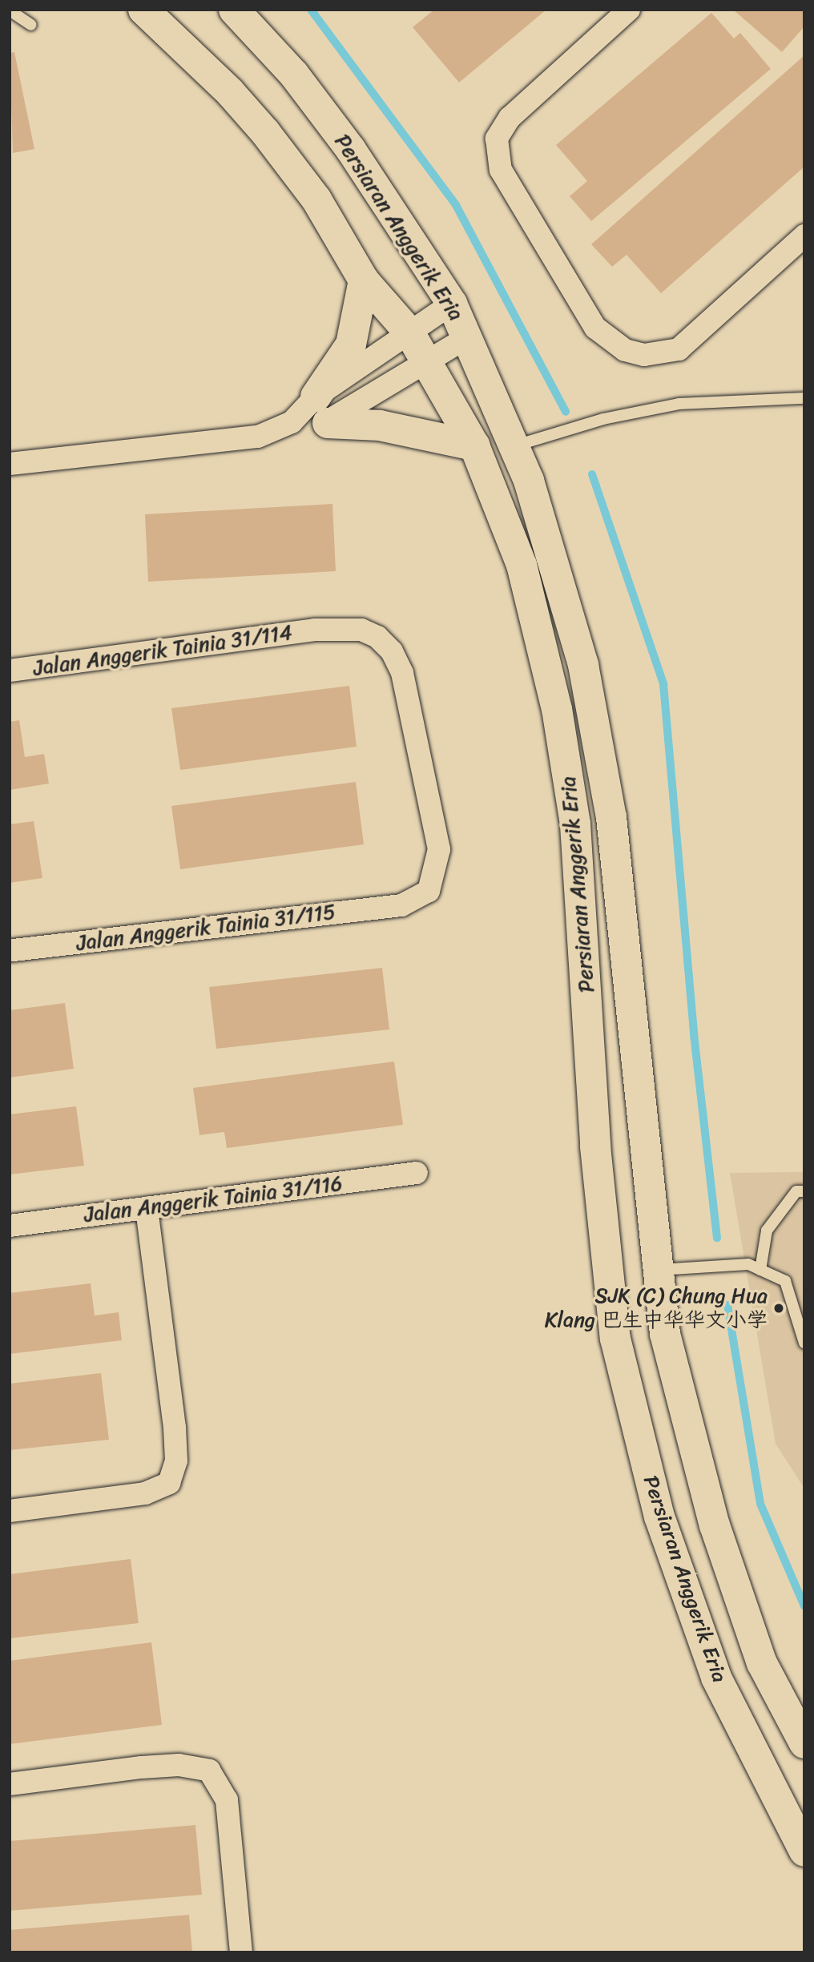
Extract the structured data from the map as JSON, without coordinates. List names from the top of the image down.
{
  "streets": {
    "main road": ["Persiaran Anggerik Eria"],
    "street": ["Jalan Anggerik Tainia 31/114", "Jalan Anggerik Tainia 31/115", "Jalan Anggerik Tainia 31/116"]
  },
  "crossings": [
    ["Jalan Anggerik Tainia 31/114", "Jalan Anggerik Tainia 31/115"]
  ],
  "places": ["SJK (C) Chung Hua Klang 巴生中华华文小学"]
}
